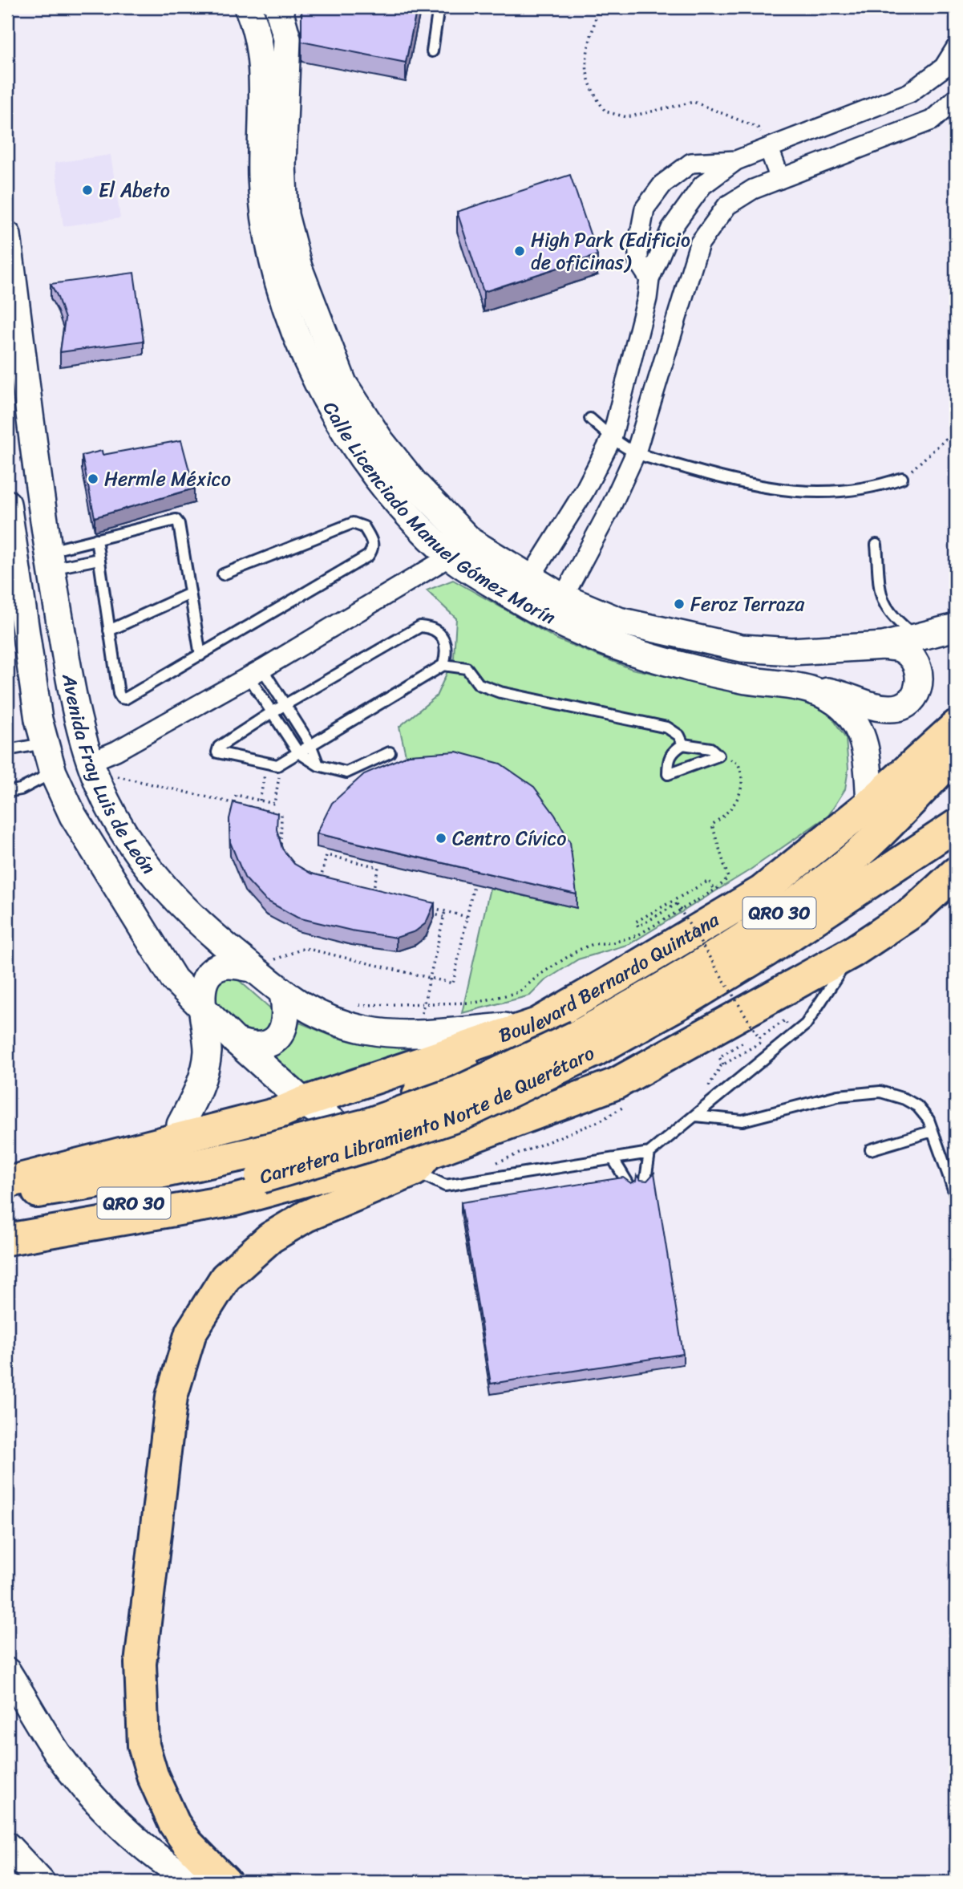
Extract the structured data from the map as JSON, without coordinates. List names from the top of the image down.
{
  "streets": {
    "highway": ["QRO 30", "Boulevard Bernardo Quintana", "Carretera Libramiento Norte de Querétaro"],
    "main road": ["Calle Licenciado Manuel Gómez Morín", "Avenida Fray Luis de León"]
  },
  "crossings": [
    ["Calle Licenciado Manuel Gómez Morín", "Boulevard Bernardo Quintana"],
    ["Avenida Fray Luis de León", "Boulevard Bernardo Quintana"]
  ],
  "places": [
    "El Abeto",
    "High Park (Edificio de oficinas)",
    "Hermle México",
    "Feroz Terraza",
    "Centro Cívico"
  ]
}
